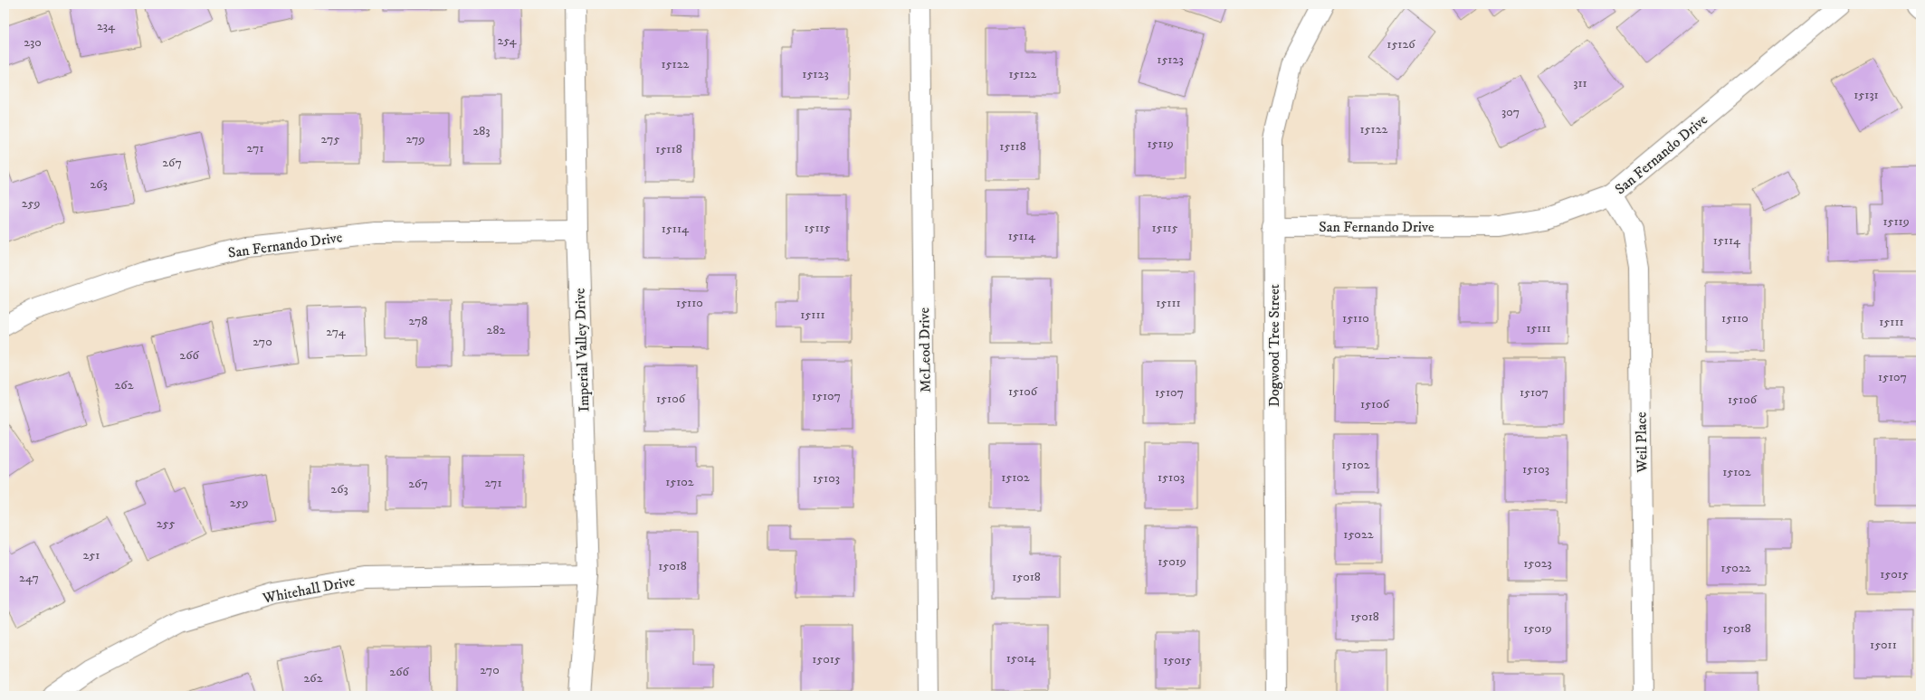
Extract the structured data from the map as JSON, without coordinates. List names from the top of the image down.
{
  "streets": {
    "street": [
      "San Fernando Drive",
      "Dogwood Tree Street",
      "Imperial Valley Drive",
      "McLeod Drive",
      "Weil Place",
      "Whitehall Drive"
    ]
  },
  "crossings": [
    ["San Fernando Drive", "Dogwood Tree Street"],
    ["San Fernando Drive", "Imperial Valley Drive"],
    ["San Fernando Drive", "Weil Place"],
    ["Imperial Valley Drive", "Whitehall Drive"]
  ],
  "house_numbers": [
    "234",
    "254",
    "230",
    "15126",
    "15123",
    "15122",
    "15123",
    "15122",
    "311",
    "15131",
    "307",
    "15122",
    "283",
    "275",
    "279",
    "15119",
    "15118",
    "271",
    "15118",
    "267",
    "263",
    "259",
    "15119",
    "15115",
    "15115",
    "15114",
    "15114",
    "15114",
    "15110",
    "15111",
    "15111",
    "15110",
    "15110",
    "278",
    "15111",
    "15111",
    "282",
    "274",
    "270",
    "266",
    "15107",
    "262",
    "15106",
    "15107",
    "15107",
    "15107",
    "15106",
    "15106",
    "15106",
    "15102",
    "15103",
    "15102",
    "15102",
    "15103",
    "15103",
    "15102",
    "271",
    "267",
    "263",
    "259",
    "255",
    "15022",
    "251",
    "15019",
    "15023",
    "15018",
    "15022",
    "15015",
    "15018",
    "247",
    "15018",
    "15019",
    "15018",
    "15011",
    "15014",
    "15015",
    "15015",
    "270",
    "266",
    "262"
  ]
}
